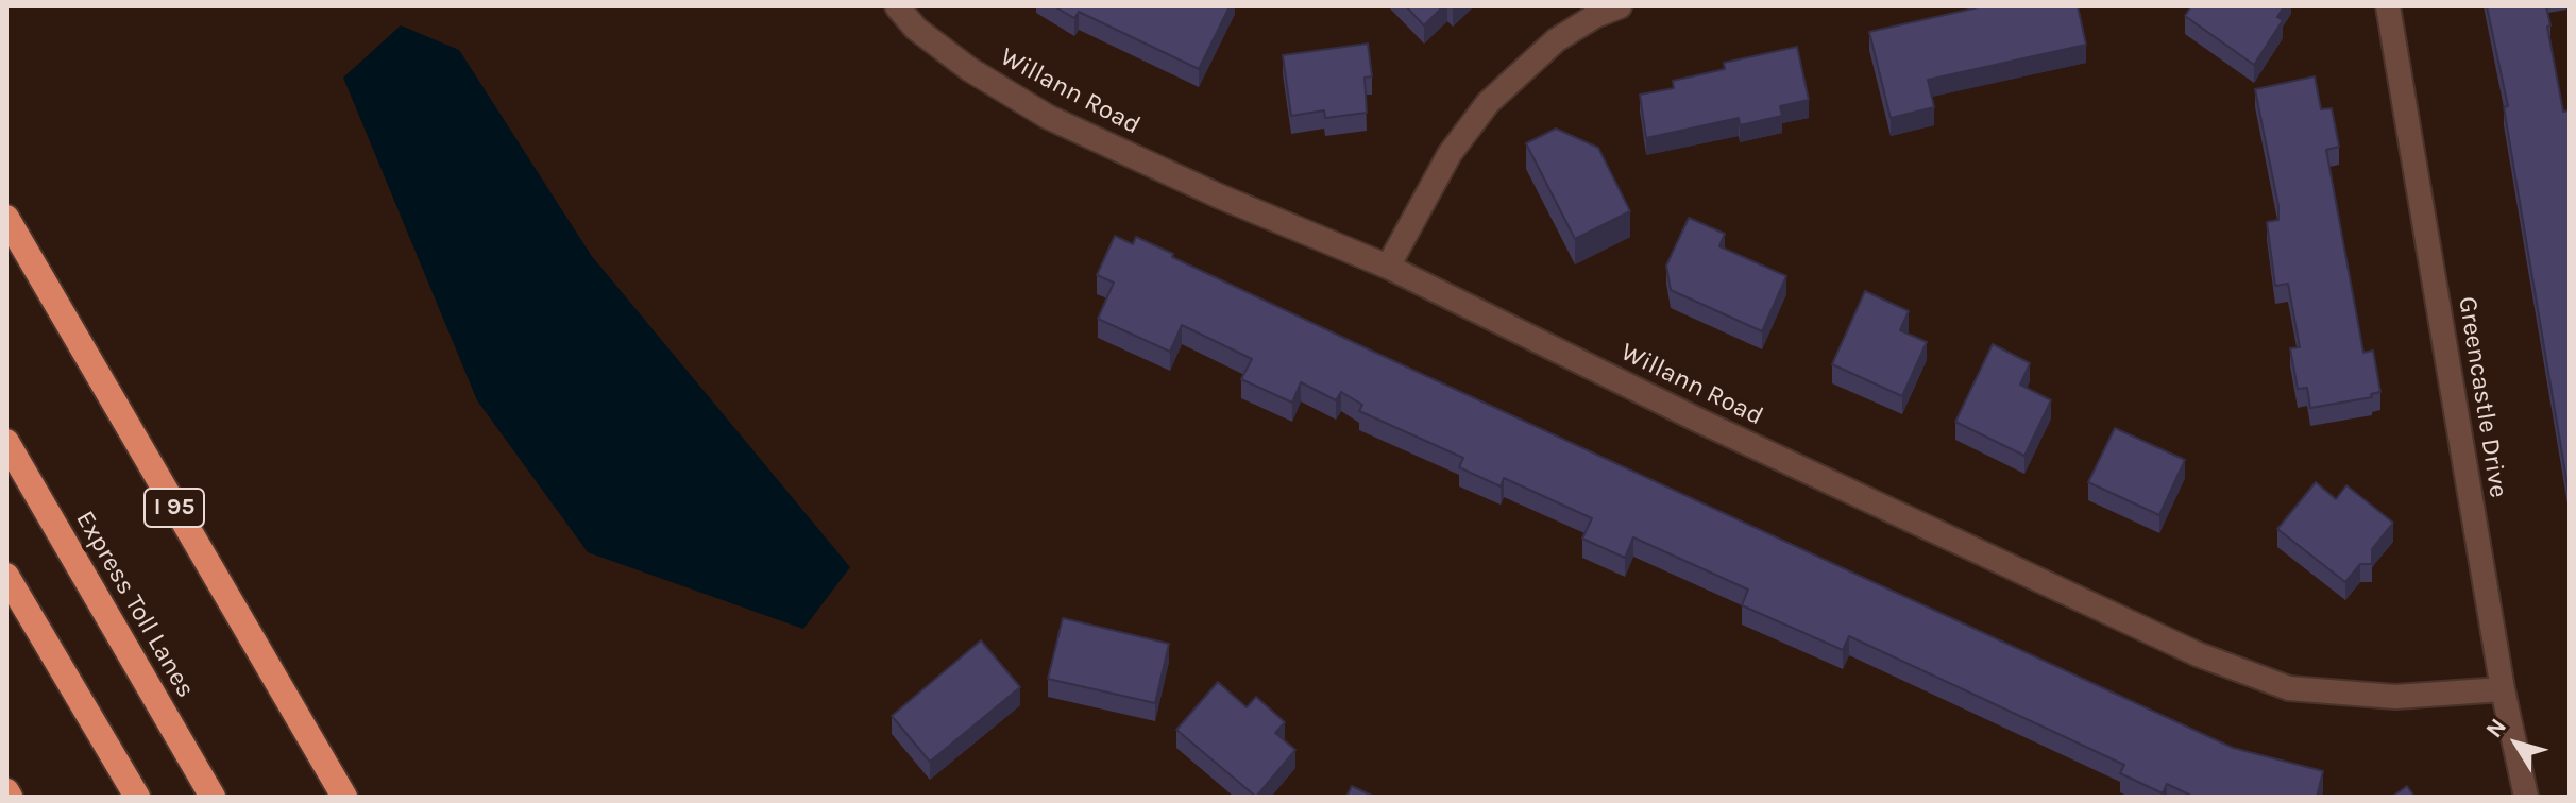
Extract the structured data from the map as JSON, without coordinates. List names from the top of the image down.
{
  "streets": {
    "highway": ["I 95", "Express Toll Lanes"],
    "street": ["Willann Road", "Greencastle Drive"]
  },
  "crossings": [
    ["Willann Road", "Greencastle Drive"]
  ],
  "north": "top left"
}
